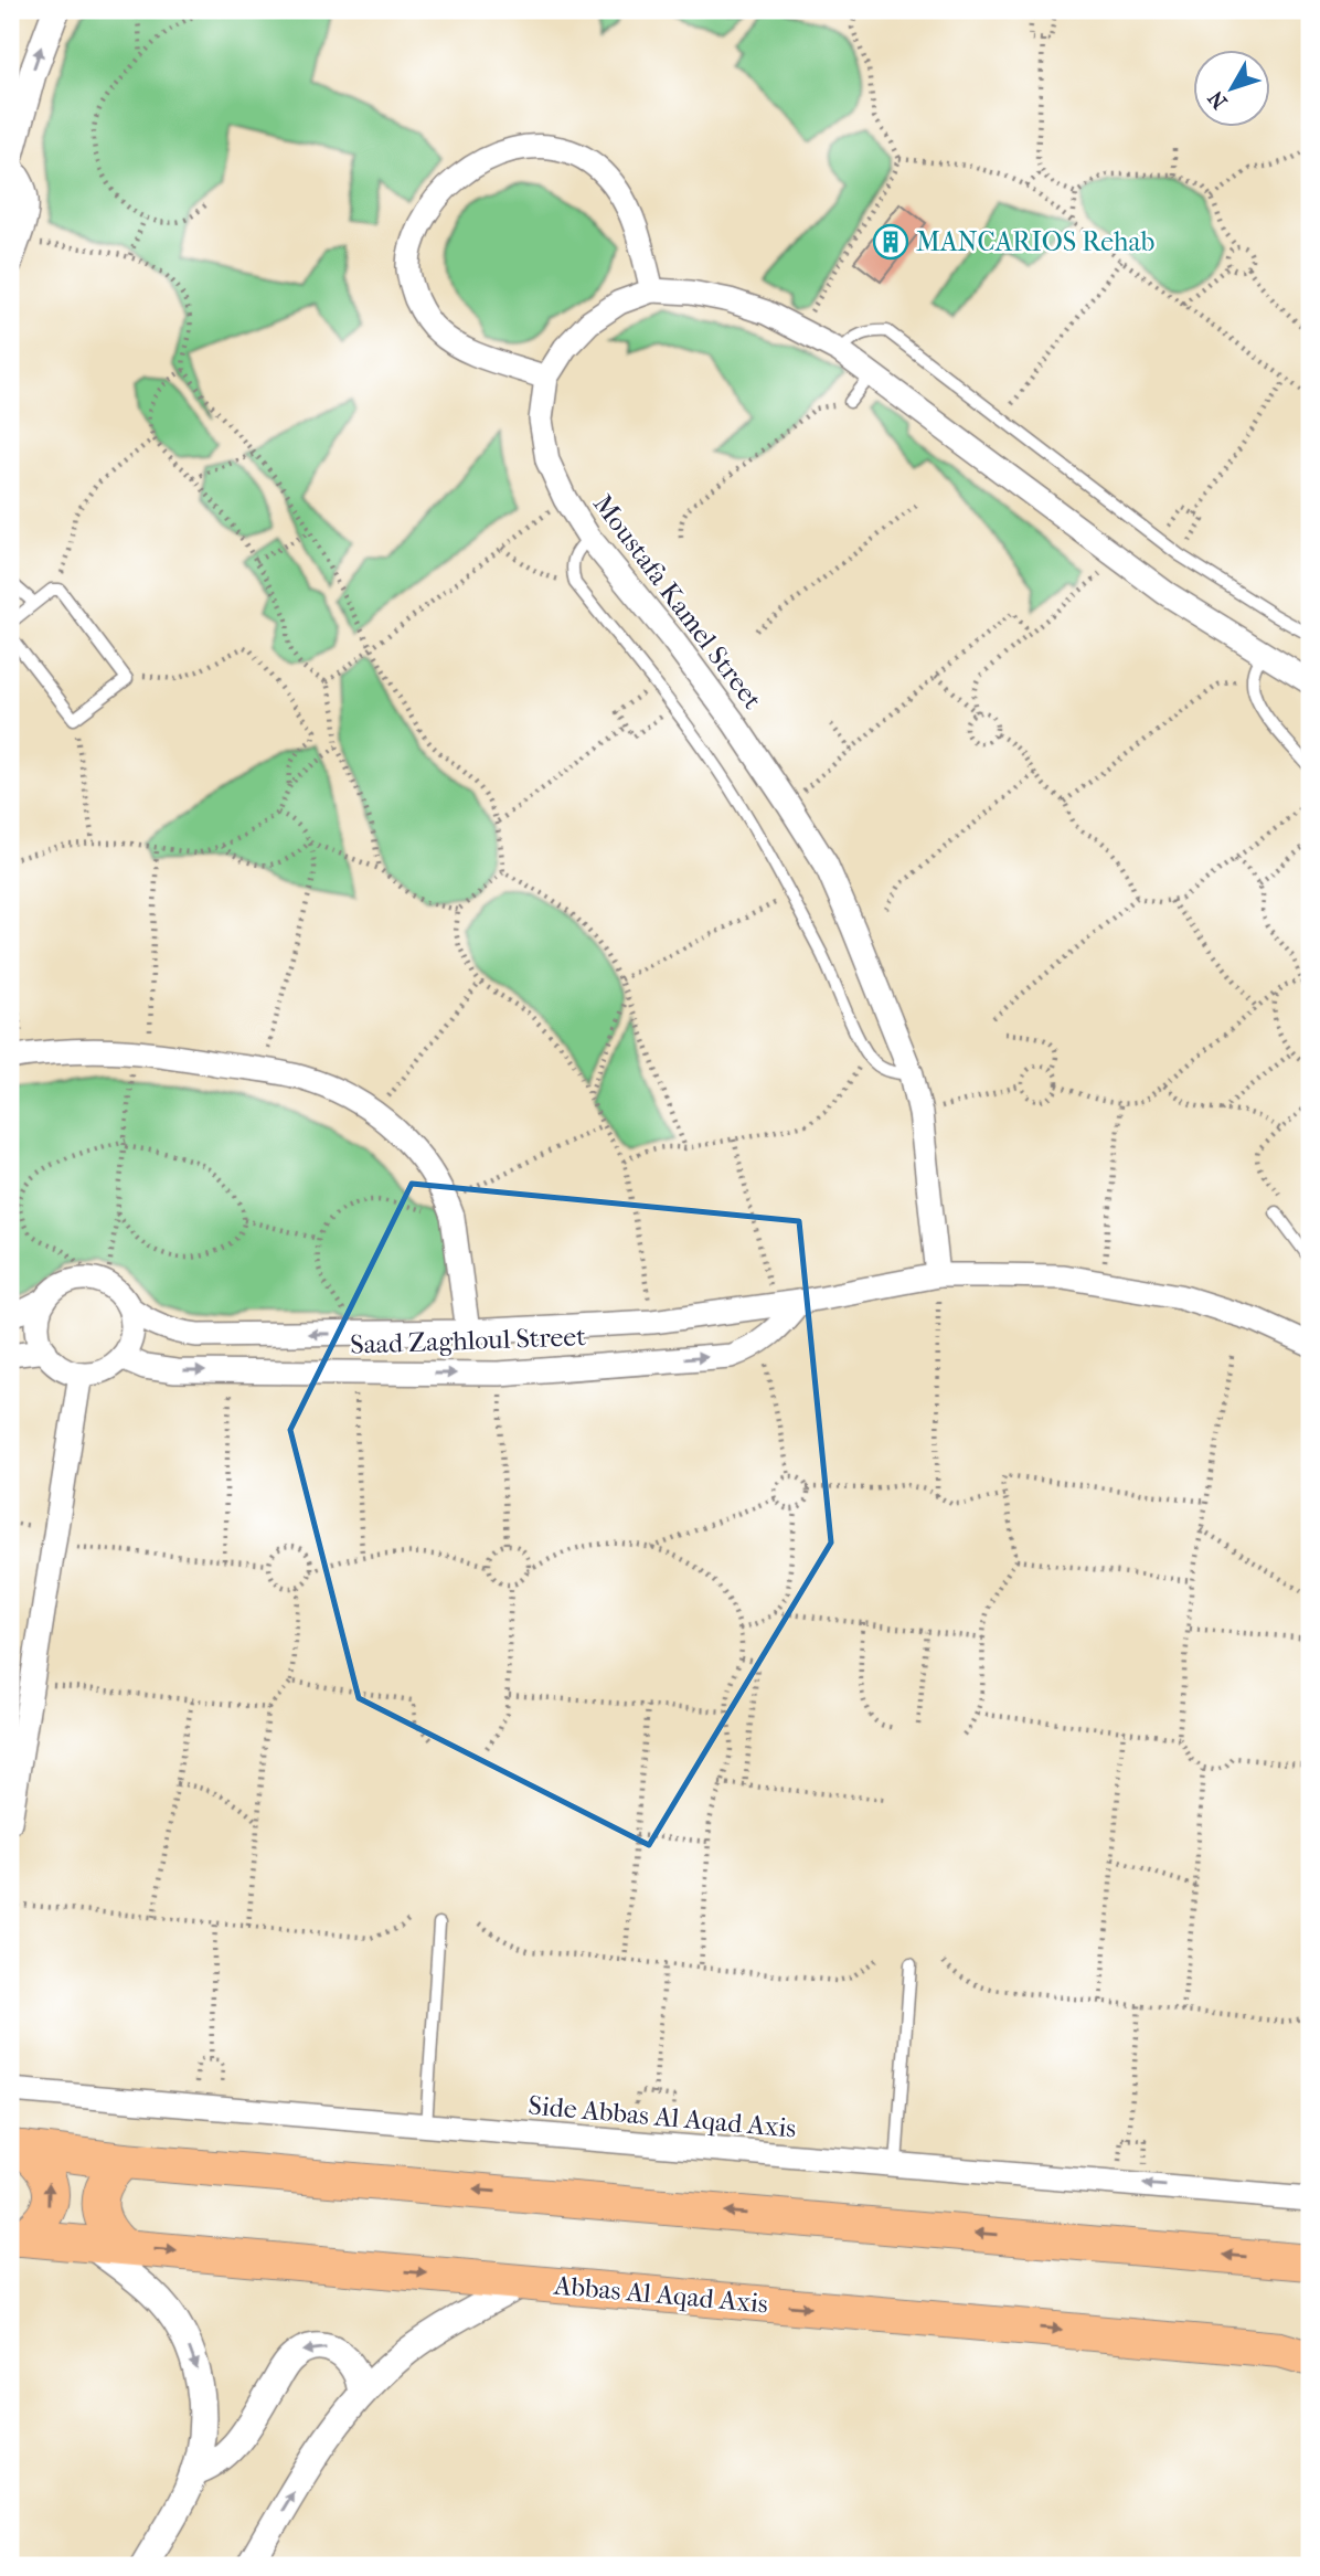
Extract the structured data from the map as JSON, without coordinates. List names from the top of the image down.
{
  "streets": {
    "main road": ["Abbas Al Aqad Axis"],
    "street": ["Moustafa Kamel Street", "Saad Zaghloul Street", "Side Abbas Al Aqad Axis"]
  },
  "crossings": [
    ["Moustafa Kamel Street", "Saad Zaghloul Street"]
  ],
  "places": {
    "building": ["MANCARIOS Rehab"]
  },
  "north": "bottom left"
}
